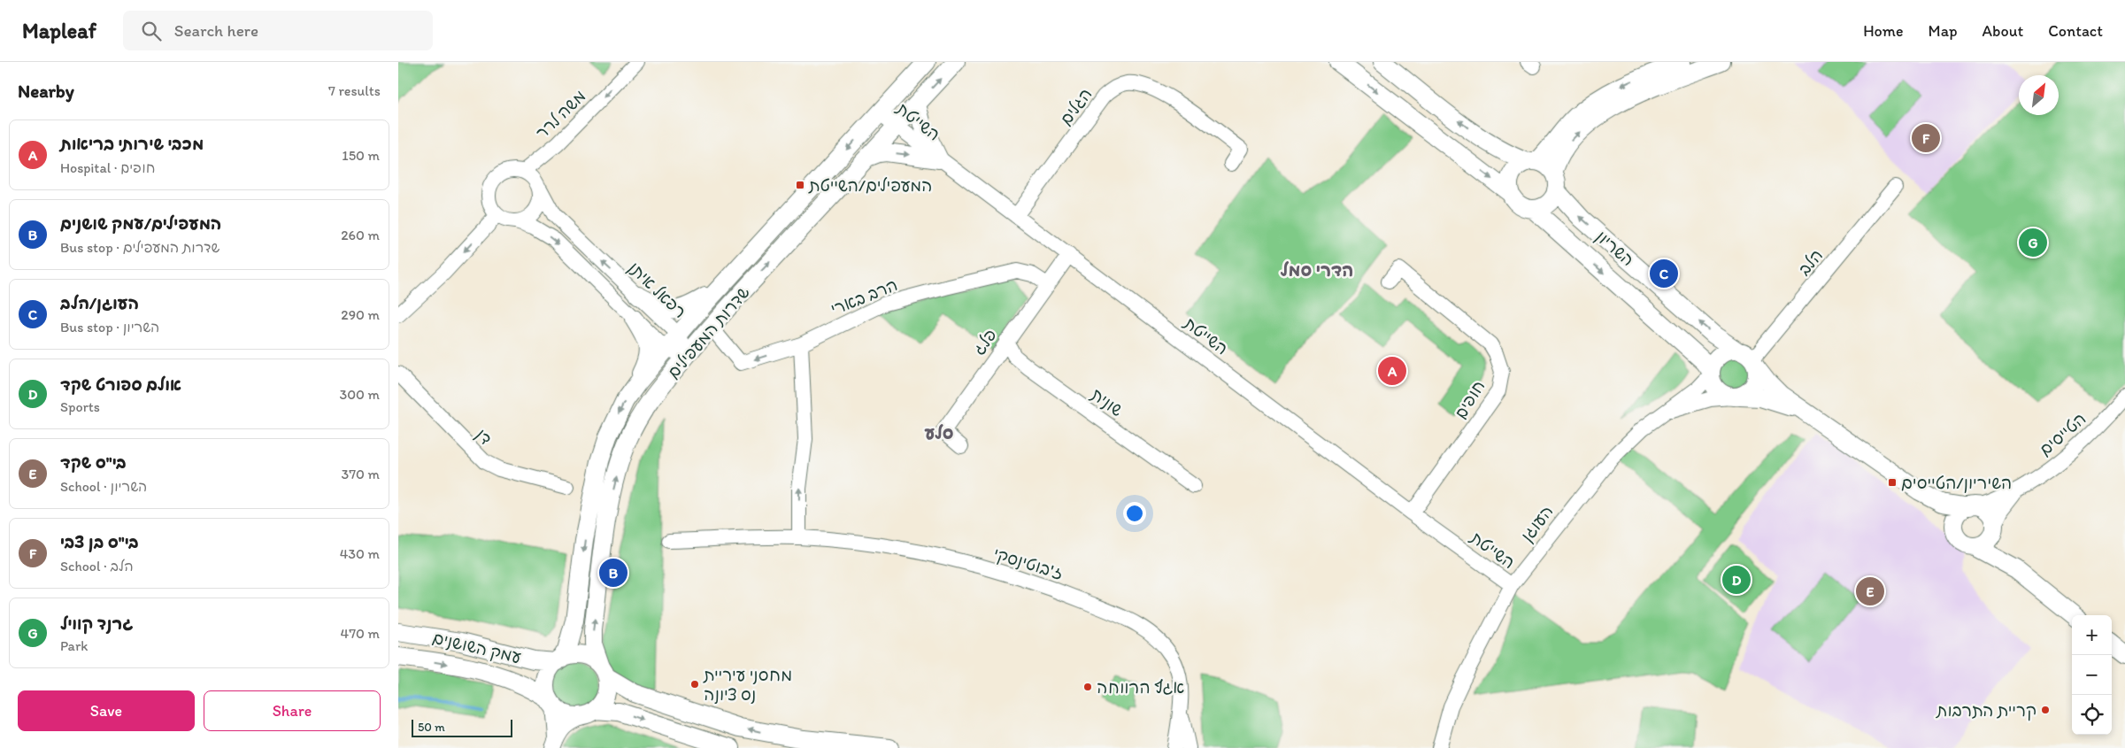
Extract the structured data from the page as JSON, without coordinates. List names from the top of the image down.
{
  "streets": {
    "street": [
      "הגלים",
      "משה לרר",
      "השייטת",
      "השריון",
      "הלב",
      "רפאל איתן",
      "הרב בארי",
      "שדרות המעפילים",
      "פלג",
      "חופים",
      "שונית",
      "הטייסים",
      "דן",
      "העוגן",
      "ז'בוטינסקי",
      "עמק השושנים"
    ]
  },
  "crossings": [
    ["הגלים", "השייטת"],
    ["משה לרר", "רפאל איתן"],
    ["השייטת", "שדרות המעפילים"],
    ["השייטת", "פלג"],
    ["השייטת", "חופים"],
    ["השייטת", "העוגן"],
    ["השריון", "הלב"],
    ["השריון", "הטייסים"],
    ["השריון", "העוגן"],
    ["הלב", "העוגן"],
    ["רפאל איתן", "שדרות המעפילים"],
    ["הרב בארי", "שדרות המעפילים"],
    ["הרב בארי", "פלג"],
    ["שדרות המעפילים", "עמק השושנים"],
    ["פלג", "שונית"]
  ],
  "one_way": ["משה לרר"],
  "districts": ["הדרי סמל", "סלע"],
  "places": {
    "transit": ["המעפילים/השייטת", "השיריון/הטייסים"],
    "other": ["מחסני עיריית נס ציונה", "אגף הרווחה", "קריית התרבות"]
  },
  "scale_bar": "50 m",
  "north": "top right",
  "page": {
    "header": "Mapleaf",
    "search": "Search here",
    "nav": [
      "Home",
      "Map",
      "About",
      "Contact"
    ],
    "heading": ["Nearby", "7 results"],
    "list": [
      {
        "mark": "A",
        "name": "מכבי שירותי בריאות",
        "note": "Hospital · חופים",
        "value": "150 m"
      },
      {
        "mark": "B",
        "name": "המעפילים/עמק שושנים",
        "note": "Bus stop · שדרות המעפילים",
        "value": "260 m"
      },
      {
        "mark": "C",
        "name": "העוגן/הלב",
        "note": "Bus stop · השריון",
        "value": "290 m"
      },
      {
        "mark": "D",
        "name": "אולם ספורט שקד",
        "note": "Sports",
        "value": "300 m"
      },
      {
        "mark": "E",
        "name": "בי\"ס שקד",
        "note": "School · השריון",
        "value": "370 m"
      },
      {
        "mark": "F",
        "name": "בי\"ס בן צבי",
        "note": "School · הלב",
        "value": "430 m"
      },
      {
        "mark": "G",
        "name": "גרנד קוויל",
        "note": "Park",
        "value": "470 m"
      }
    ],
    "pins": [
      "F",
      "G",
      "C",
      "A",
      "B",
      "D",
      "E"
    ],
    "map_buttons": ["+", "−"],
    "buttons": ["Save", "Share"],
    "scale": "50 m"
  }
}
